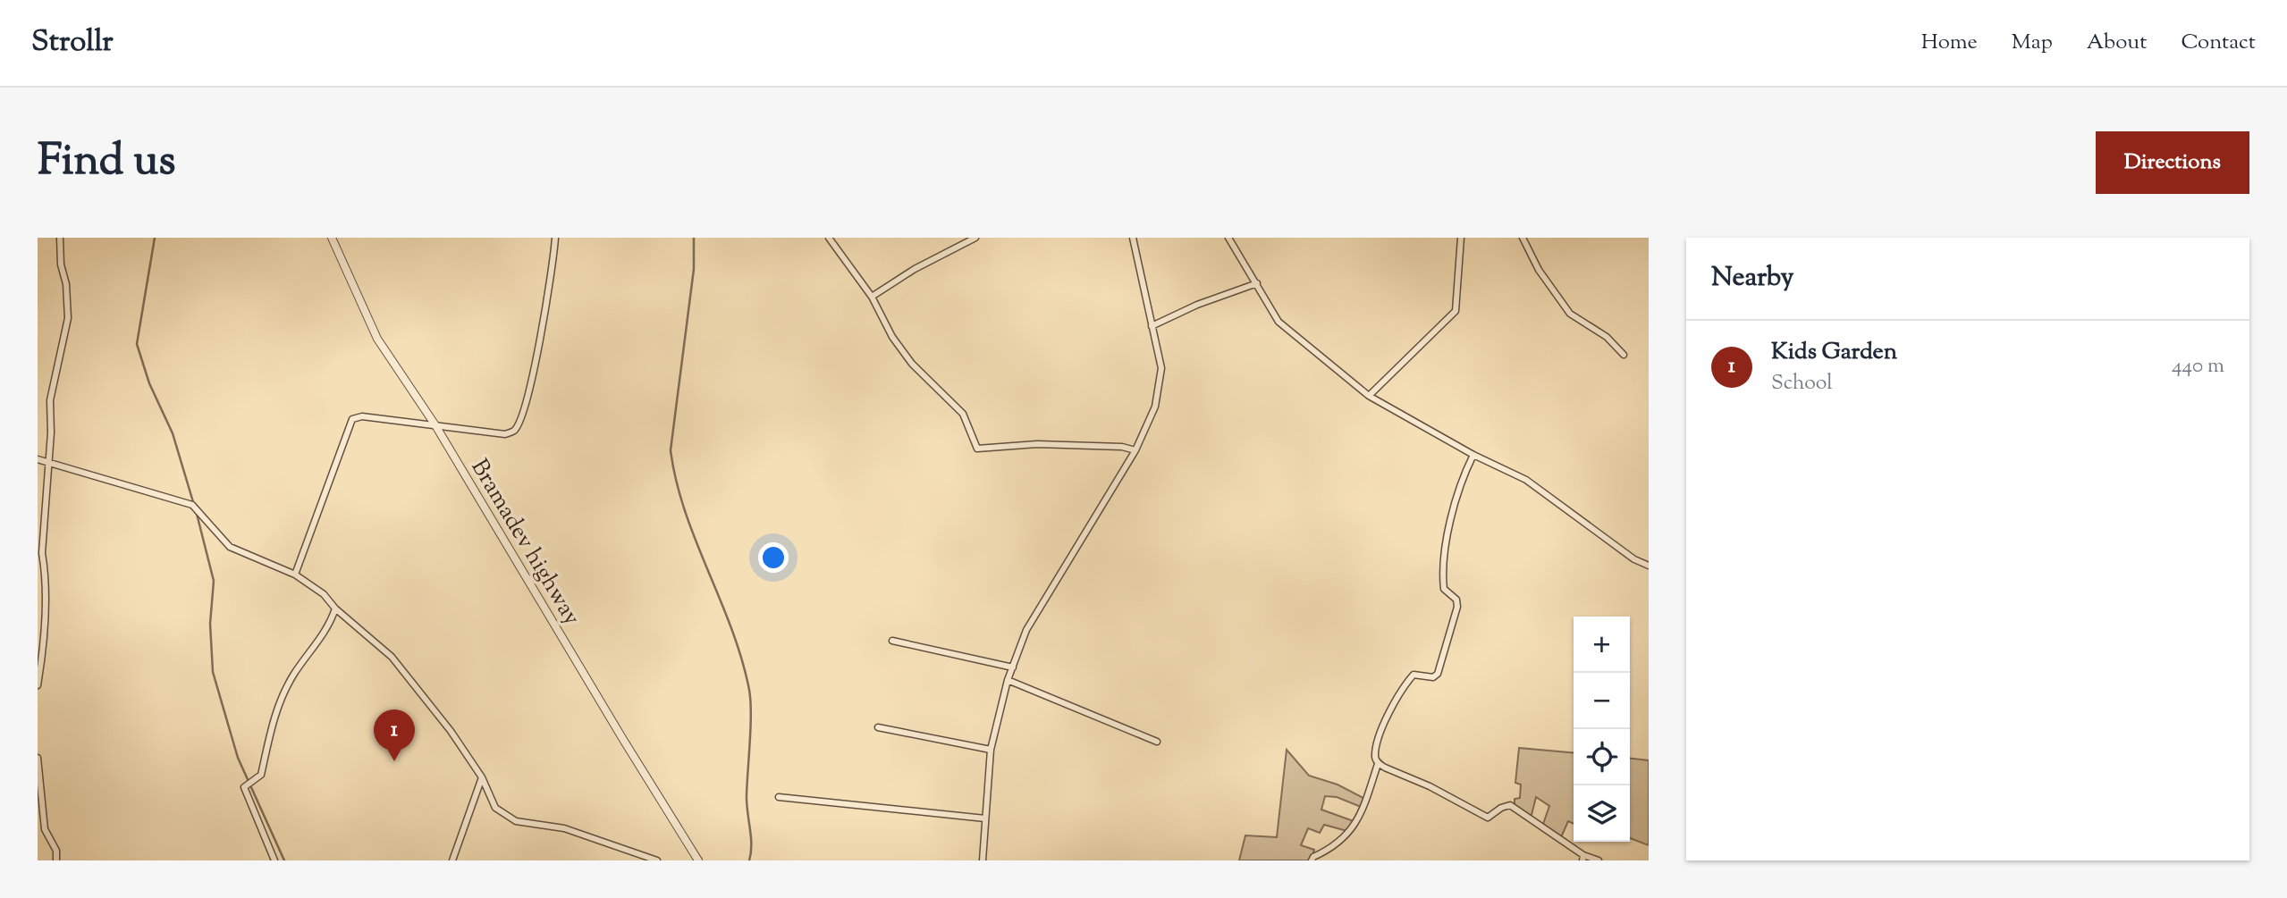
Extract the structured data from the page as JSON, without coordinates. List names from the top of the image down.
{
  "streets": {
    "street": ["Bramadev highway"]
  },
  "page": {
    "header": "Strollr",
    "nav": [
      "Home",
      "Map",
      "About",
      "Contact"
    ],
    "title": "Find us",
    "buttons": "Directions",
    "heading": "Nearby",
    "list": [
      {
        "mark": "1",
        "name": "Kids Garden",
        "note": "School",
        "value": "440 m"
      }
    ],
    "map_buttons": ["+", "−"],
    "pins": "1"
  }
}
